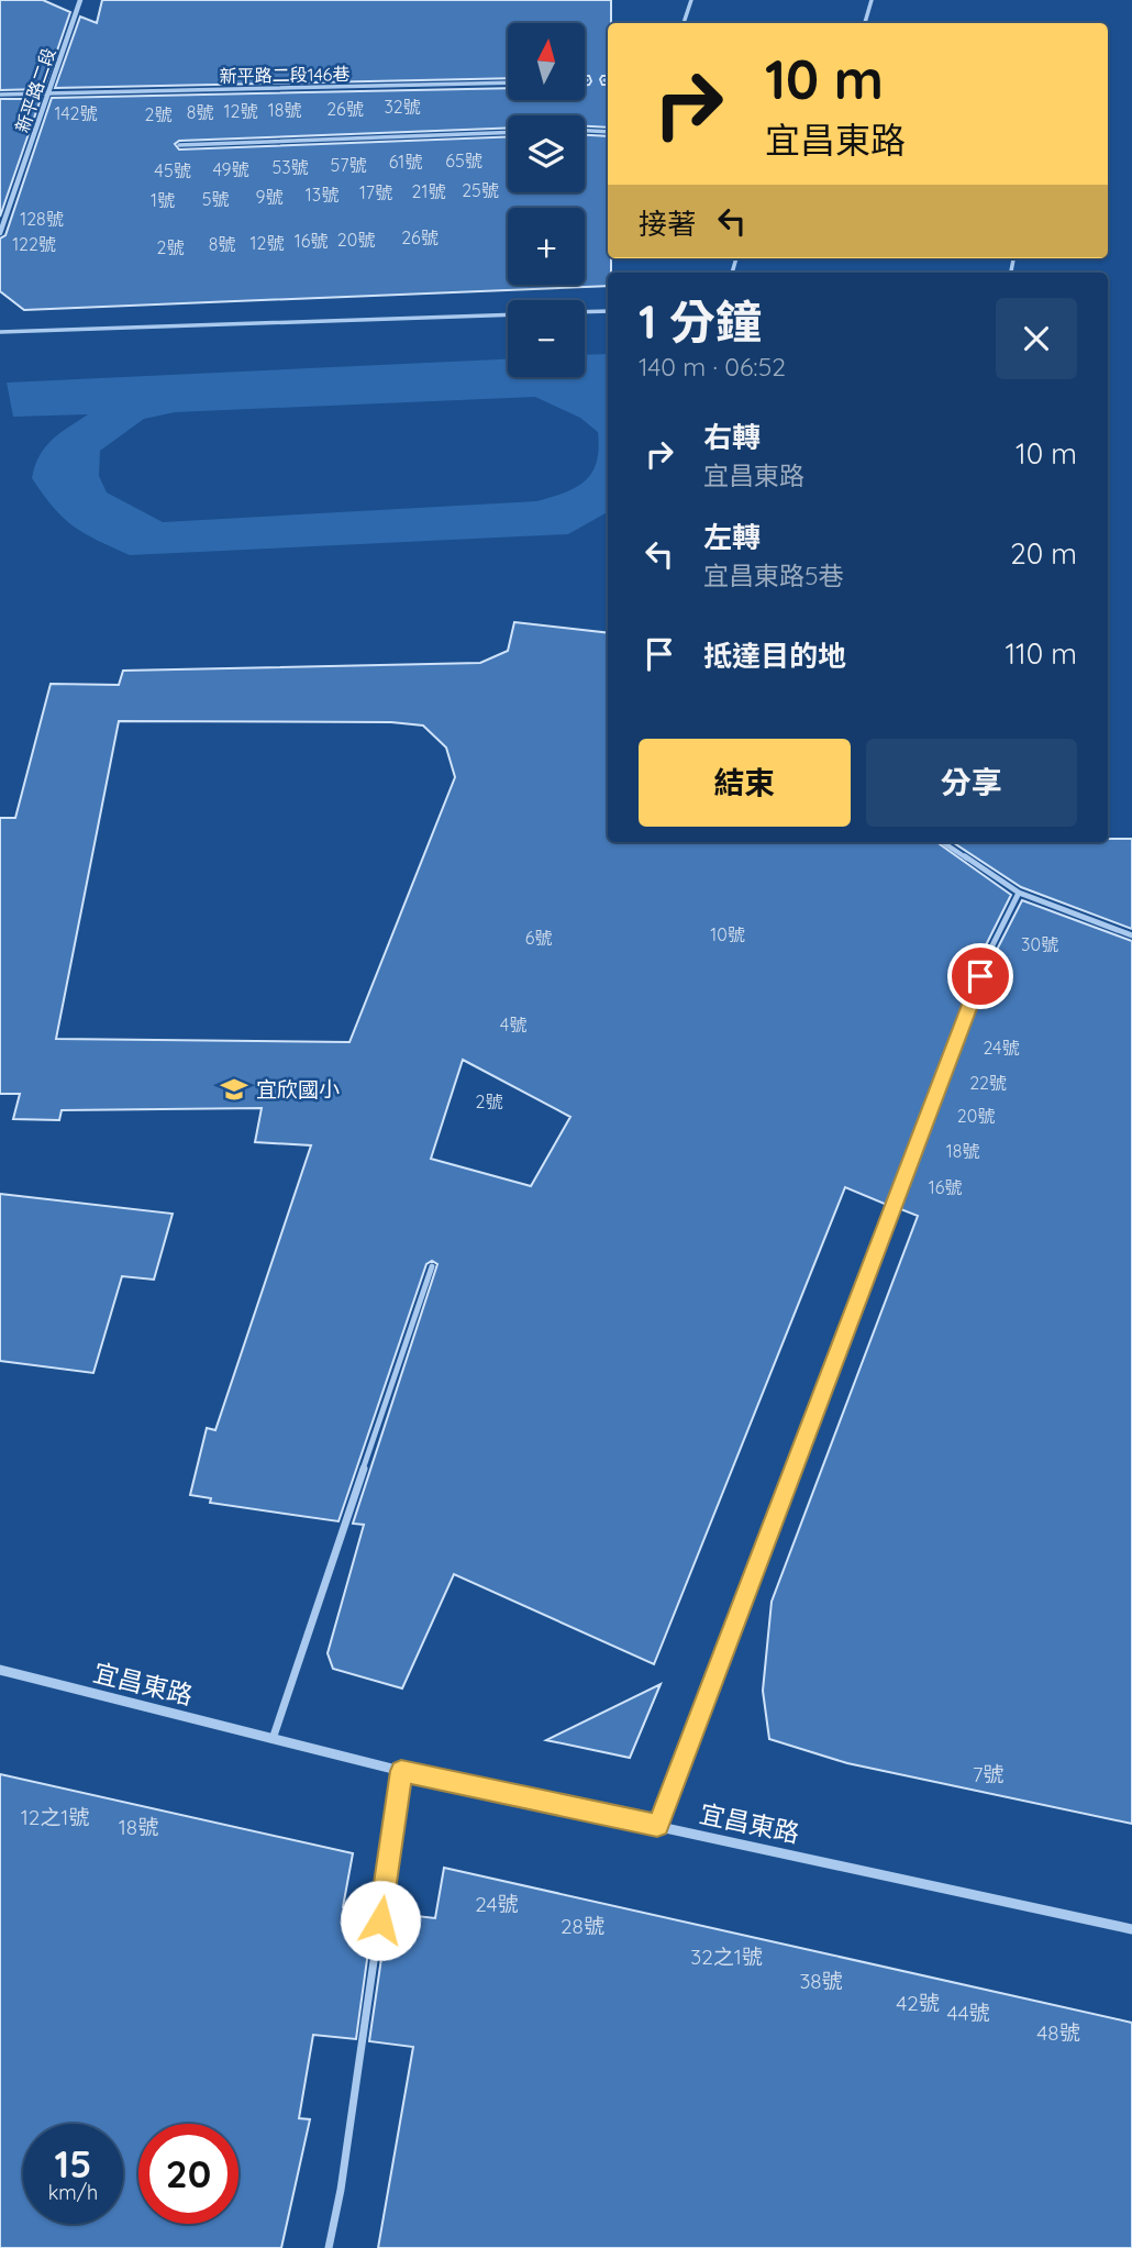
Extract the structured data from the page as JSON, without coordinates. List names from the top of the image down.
{
  "streets": {
    "street": ["新平路二段", "宜昌東路"],
    "lane": ["新平路二段146巷"]
  },
  "crossings": [
    ["新平路二段146巷", "新平路二段"]
  ],
  "places": {
    "school or university": ["宜欣國小"]
  },
  "house_numbers": [
    "32號",
    "26號",
    "18號",
    "12號",
    "8號",
    "142號",
    "2號",
    "65號",
    "61號",
    "57號",
    "53號",
    "49號",
    "45號",
    "25號",
    "21號",
    "17號",
    "13號",
    "9號",
    "5號",
    "1號",
    "128號",
    "26號",
    "20號",
    "16號",
    "12號",
    "122號",
    "8號",
    "2號",
    "10號",
    "6號",
    "30號",
    "4號",
    "24號",
    "22號",
    "2號",
    "20號",
    "18號",
    "16號",
    "7號",
    "12之1號",
    "18號",
    "24號",
    "28號",
    "32之1號",
    "38號",
    "42號",
    "44號",
    "48號"
  ],
  "north": "top",
  "page": {
    "map_buttons": ["+", "−"],
    "turn": ["10 m", "宜昌東路"],
    "then": "接著",
    "heading": ["1 分鐘", "140 m · 06:52"],
    "list": [
      {
        "name": "右轉",
        "note": "宜昌東路",
        "value": "10 m"
      },
      {
        "name": "左轉",
        "note": "宜昌東路5巷",
        "value": "20 m"
      },
      {
        "name": "抵達目的地",
        "value": "110 m"
      }
    ],
    "buttons": ["結束", "分享"],
    "speed": "15 km/h",
    "limit": "20"
  }
}
